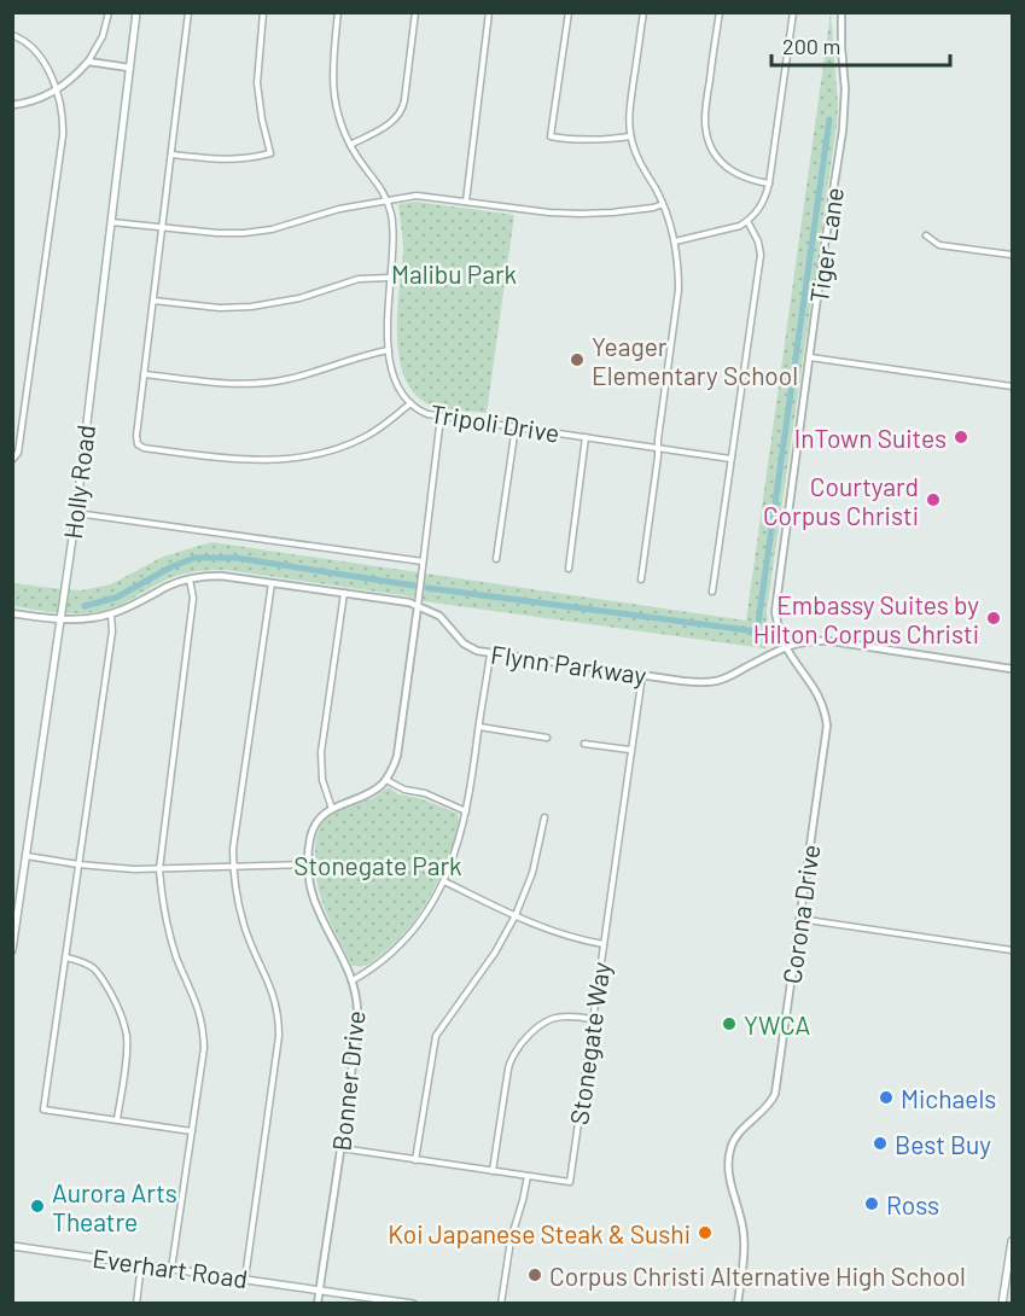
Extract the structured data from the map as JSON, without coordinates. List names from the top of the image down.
{
  "streets": {
    "main road": ["Holly Road", "Everhart Road"],
    "street": [
      "Tiger Lane",
      "Tripoli Drive",
      "Flynn Parkway",
      "Corona Drive",
      "Stonegate Way",
      "Bonner Drive"
    ]
  },
  "crossings": [
    ["Tiger Lane", "Flynn Parkway"],
    ["Tiger Lane", "Corona Drive"],
    ["Holly Road", "Flynn Parkway"],
    ["Flynn Parkway", "Corona Drive"],
    ["Flynn Parkway", "Stonegate Way"],
    ["Stonegate Way", "Bonner Drive"],
    ["Bonner Drive", "Everhart Road"]
  ],
  "parks": ["Malibu Park", "Stonegate Park"],
  "places": [
    "Yeager Elementary School",
    "InTown Suites",
    "Courtyard Corpus Christi",
    "Embassy Suites by Hilton Corpus Christi",
    "YWCA",
    "Michaels",
    "Best Buy",
    "Ross",
    "Aurora Arts Theatre",
    "Koi Japanese Steak & Sushi",
    "Corpus Christi Alternative High School"
  ],
  "scale_bar": "200 m"
}
